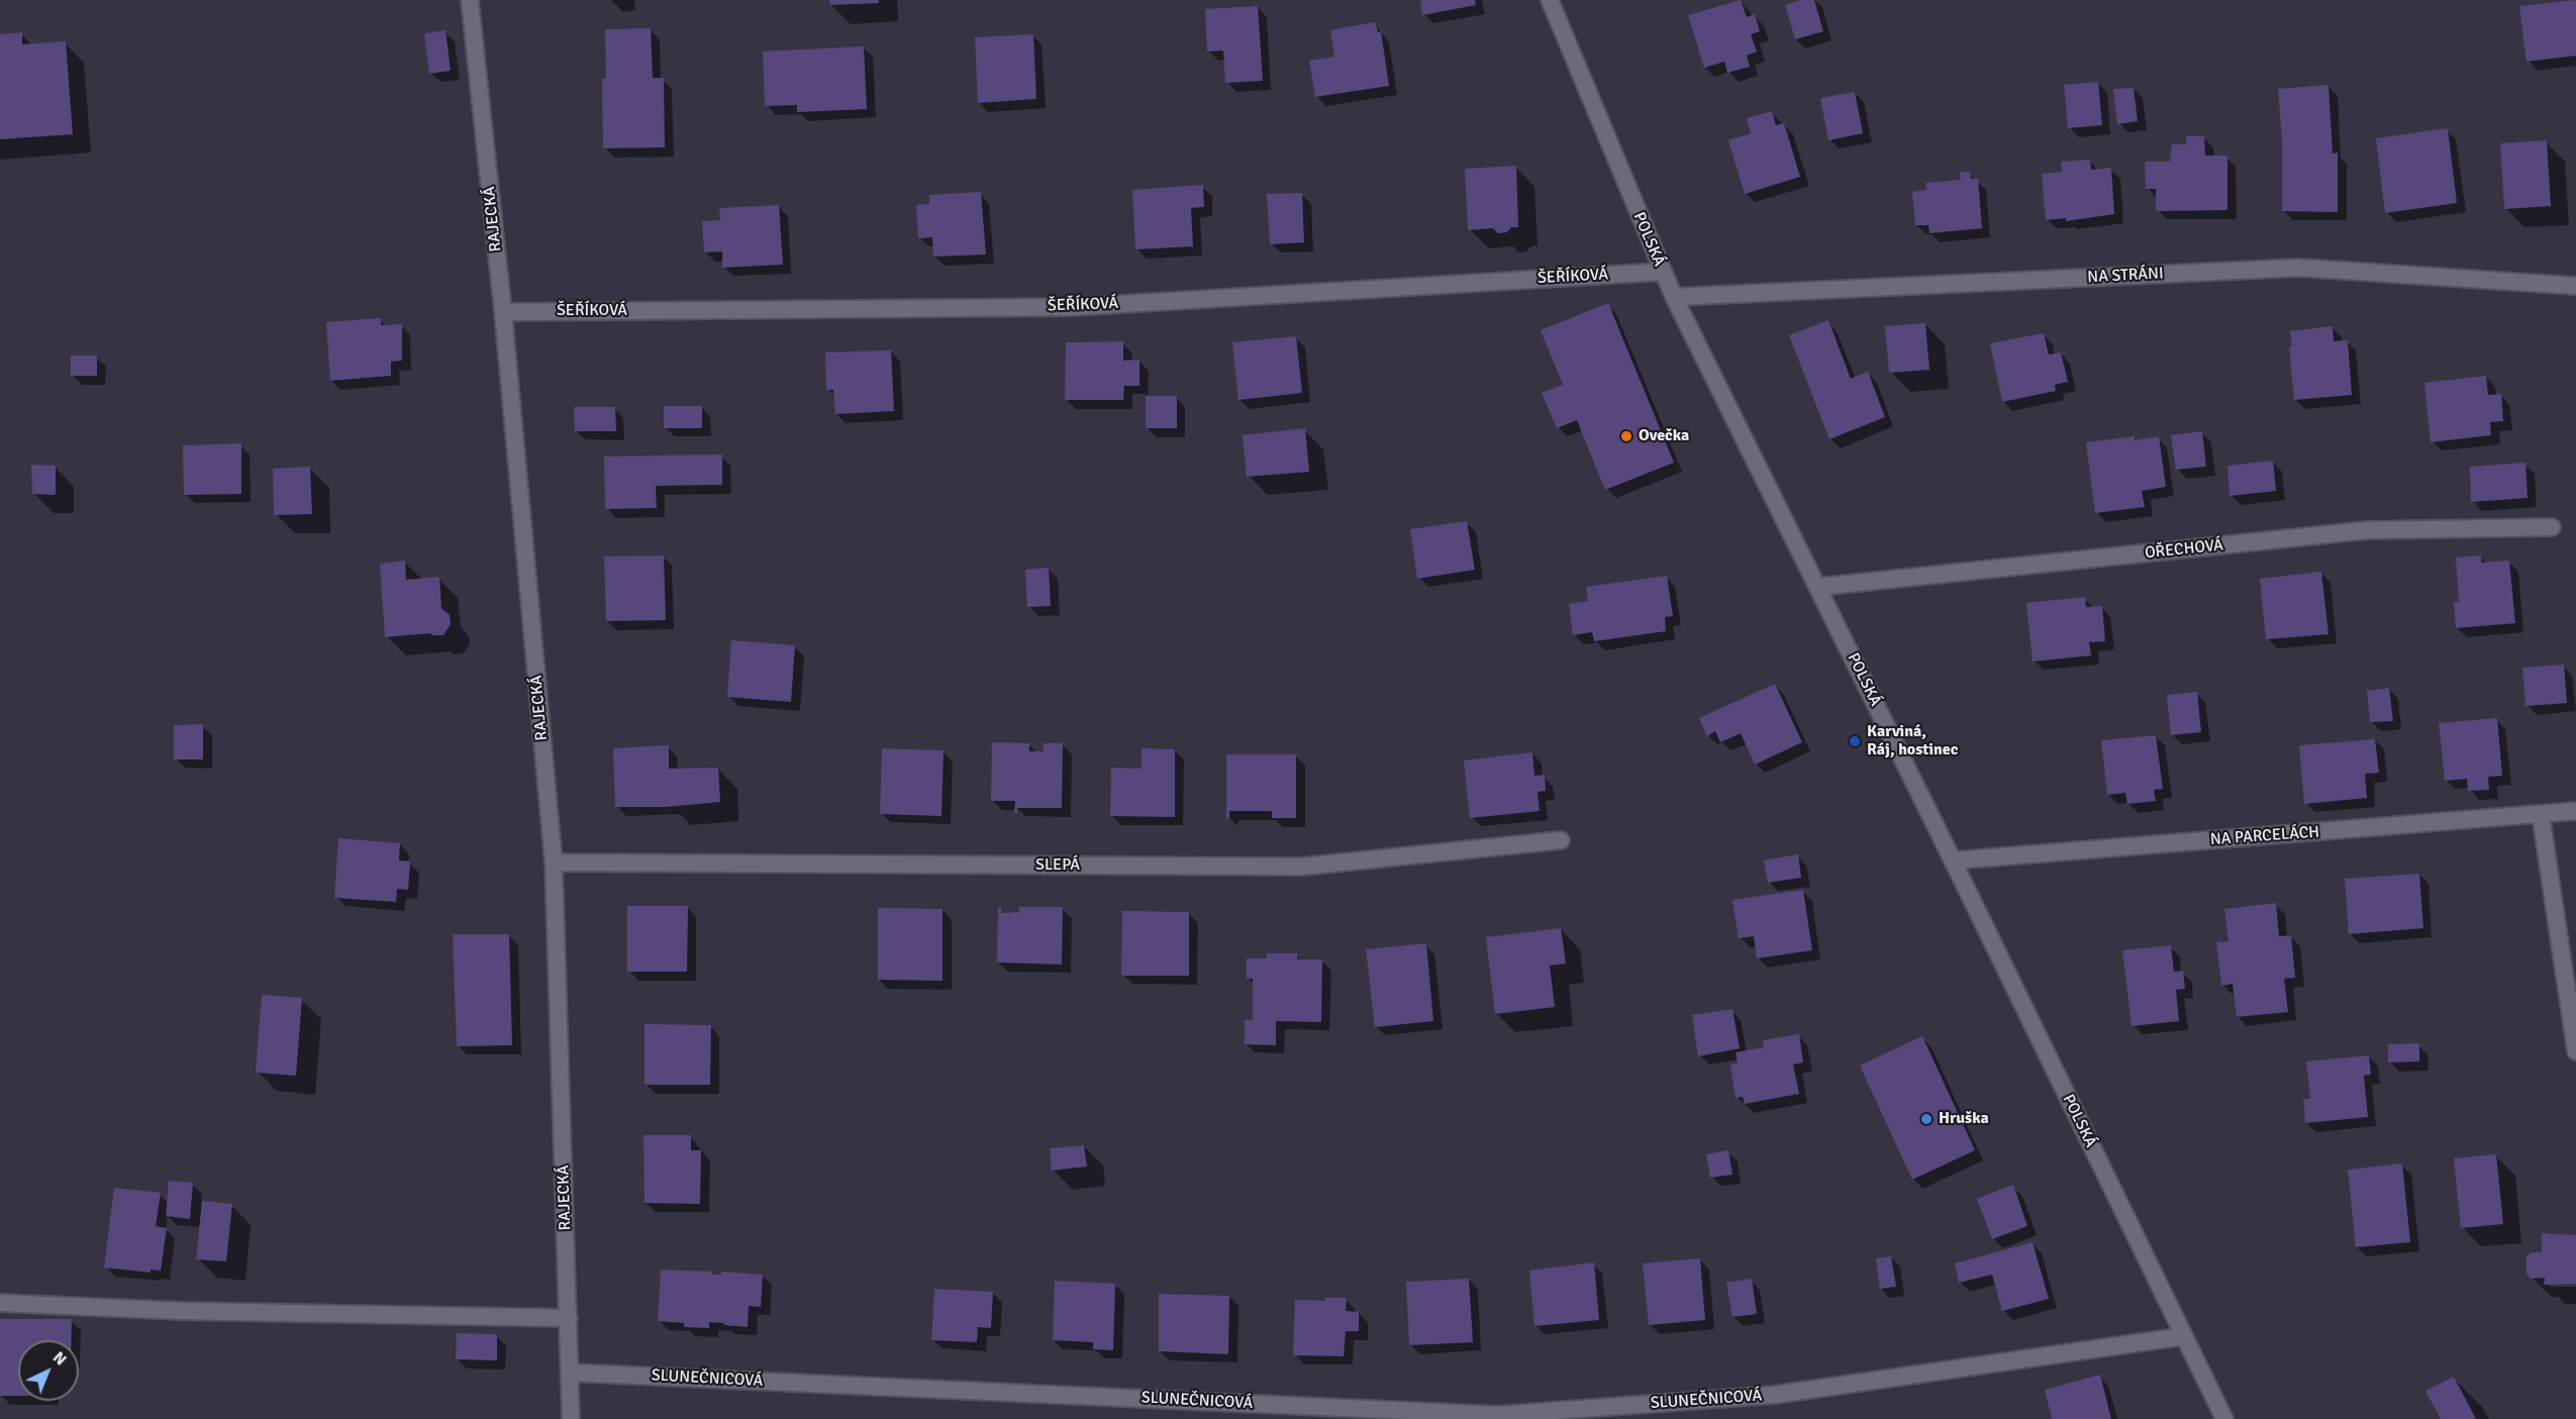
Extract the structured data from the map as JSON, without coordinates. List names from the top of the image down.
{
  "streets": {
    "street": [
      "RAJECKÁ",
      "POLSKÁ",
      "NA STRÁNI",
      "ŠEŘÍKOVÁ",
      "OŘECHOVÁ",
      "NA PARCELÁCH",
      "SLEPÁ",
      "SLUNEČNICOVÁ"
    ]
  },
  "crossings": [
    ["RAJECKÁ", "ŠEŘÍKOVÁ"],
    ["RAJECKÁ", "SLEPÁ"],
    ["RAJECKÁ", "SLUNEČNICOVÁ"],
    ["POLSKÁ", "NA STRÁNI"],
    ["POLSKÁ", "ŠEŘÍKOVÁ"],
    ["POLSKÁ", "OŘECHOVÁ"],
    ["POLSKÁ", "NA PARCELÁCH"],
    ["POLSKÁ", "SLUNEČNICOVÁ"]
  ],
  "places": ["Ovečka", "Karviná, Ráj, hostinec", "Hruška"],
  "north": "top right"
}
